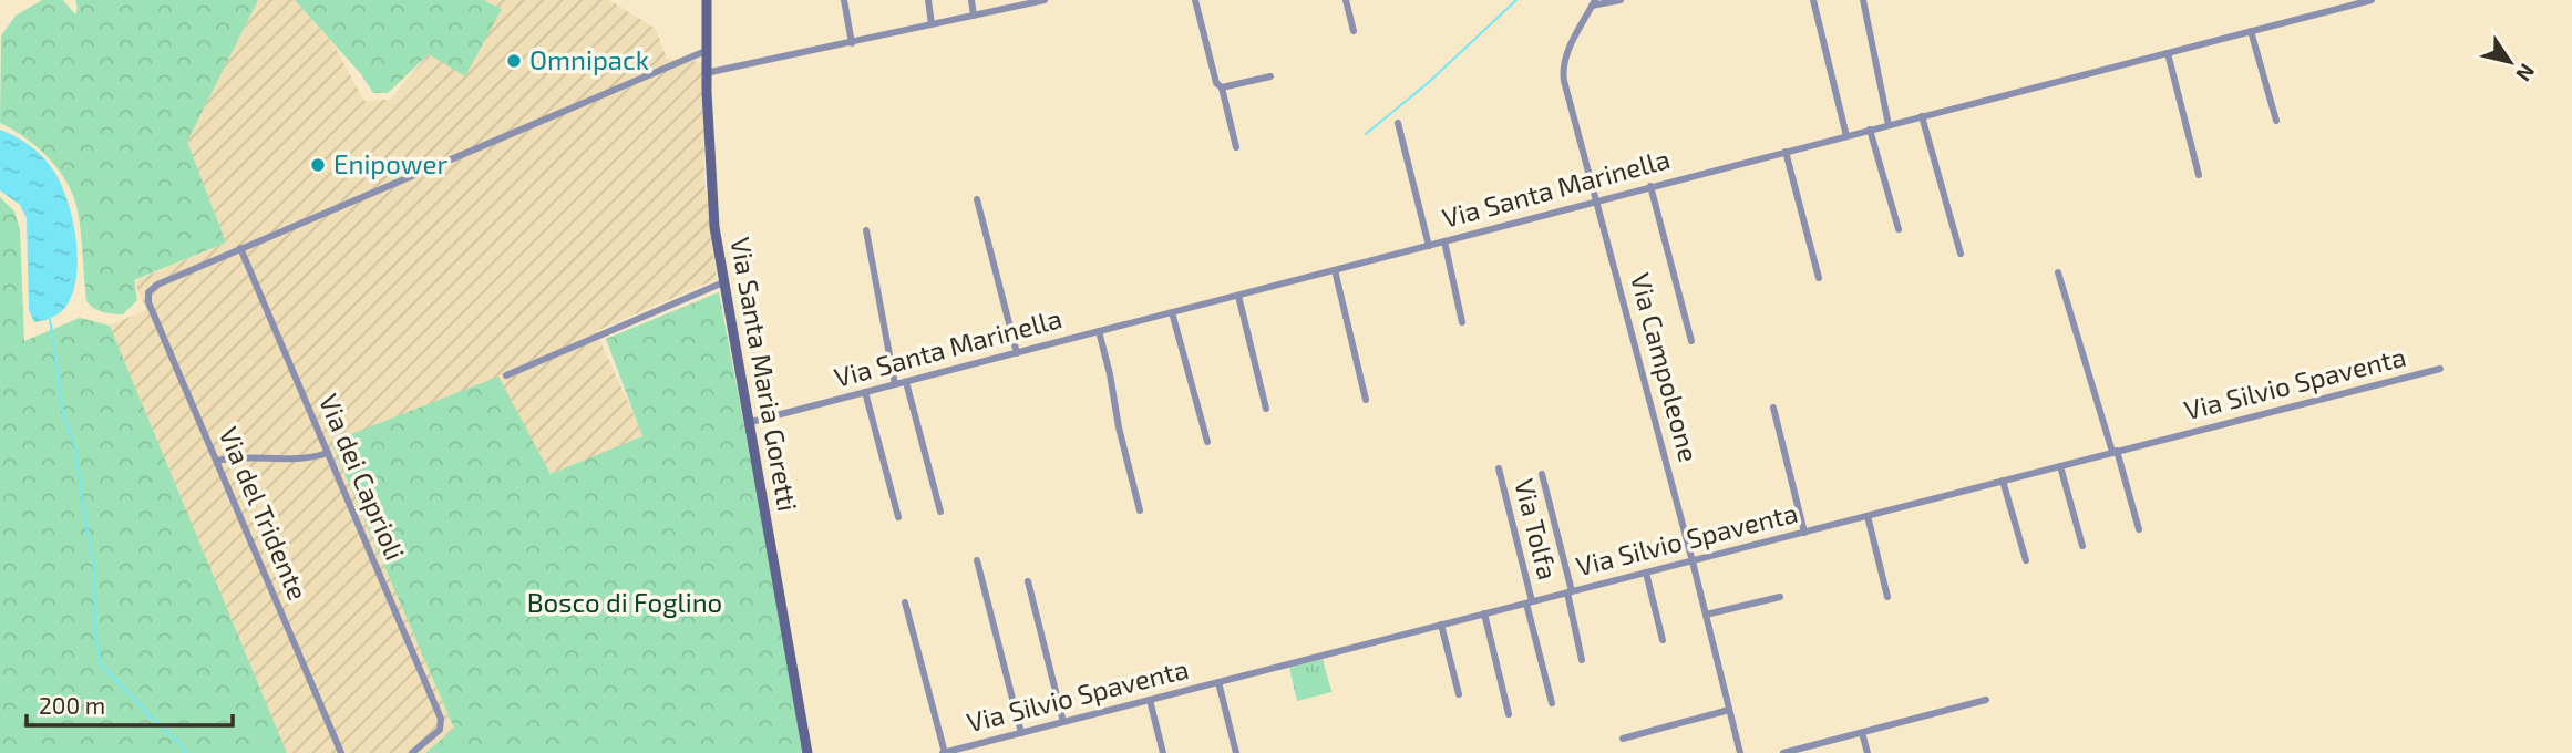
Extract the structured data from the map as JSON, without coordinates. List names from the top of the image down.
{
  "streets": {
    "main road": ["Via Santa Maria Goretti"],
    "street": [
      "Via Santa Marinella",
      "Via Campoleone",
      "Via Silvio Spaventa",
      "Via dei Caprioli",
      "Via del Tridente",
      "Via Tolfa"
    ]
  },
  "crossings": [
    ["Via Santa Marinella", "Via Campoleone"],
    ["Via Santa Marinella", "Via Santa Maria Goretti"],
    ["Via Campoleone", "Via Silvio Spaventa"],
    ["Via Silvio Spaventa", "Via Tolfa"],
    ["Via dei Caprioli", "Via del Tridente"]
  ],
  "parks": ["Bosco di Foglino"],
  "places": ["Omnipack", "Enipower"],
  "scale_bar": "200 m",
  "north": "bottom right"
}
